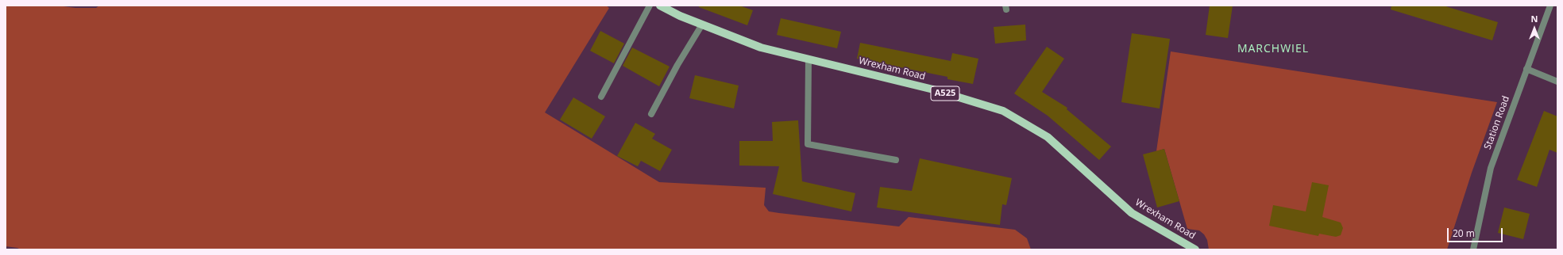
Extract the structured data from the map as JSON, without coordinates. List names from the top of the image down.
{
  "streets": {
    "main road": ["Wrexham Road", "A525"],
    "street": ["Station Road"]
  },
  "districts": ["MARCHWIEL"],
  "scale_bar": "20 m",
  "north": "top"
}
